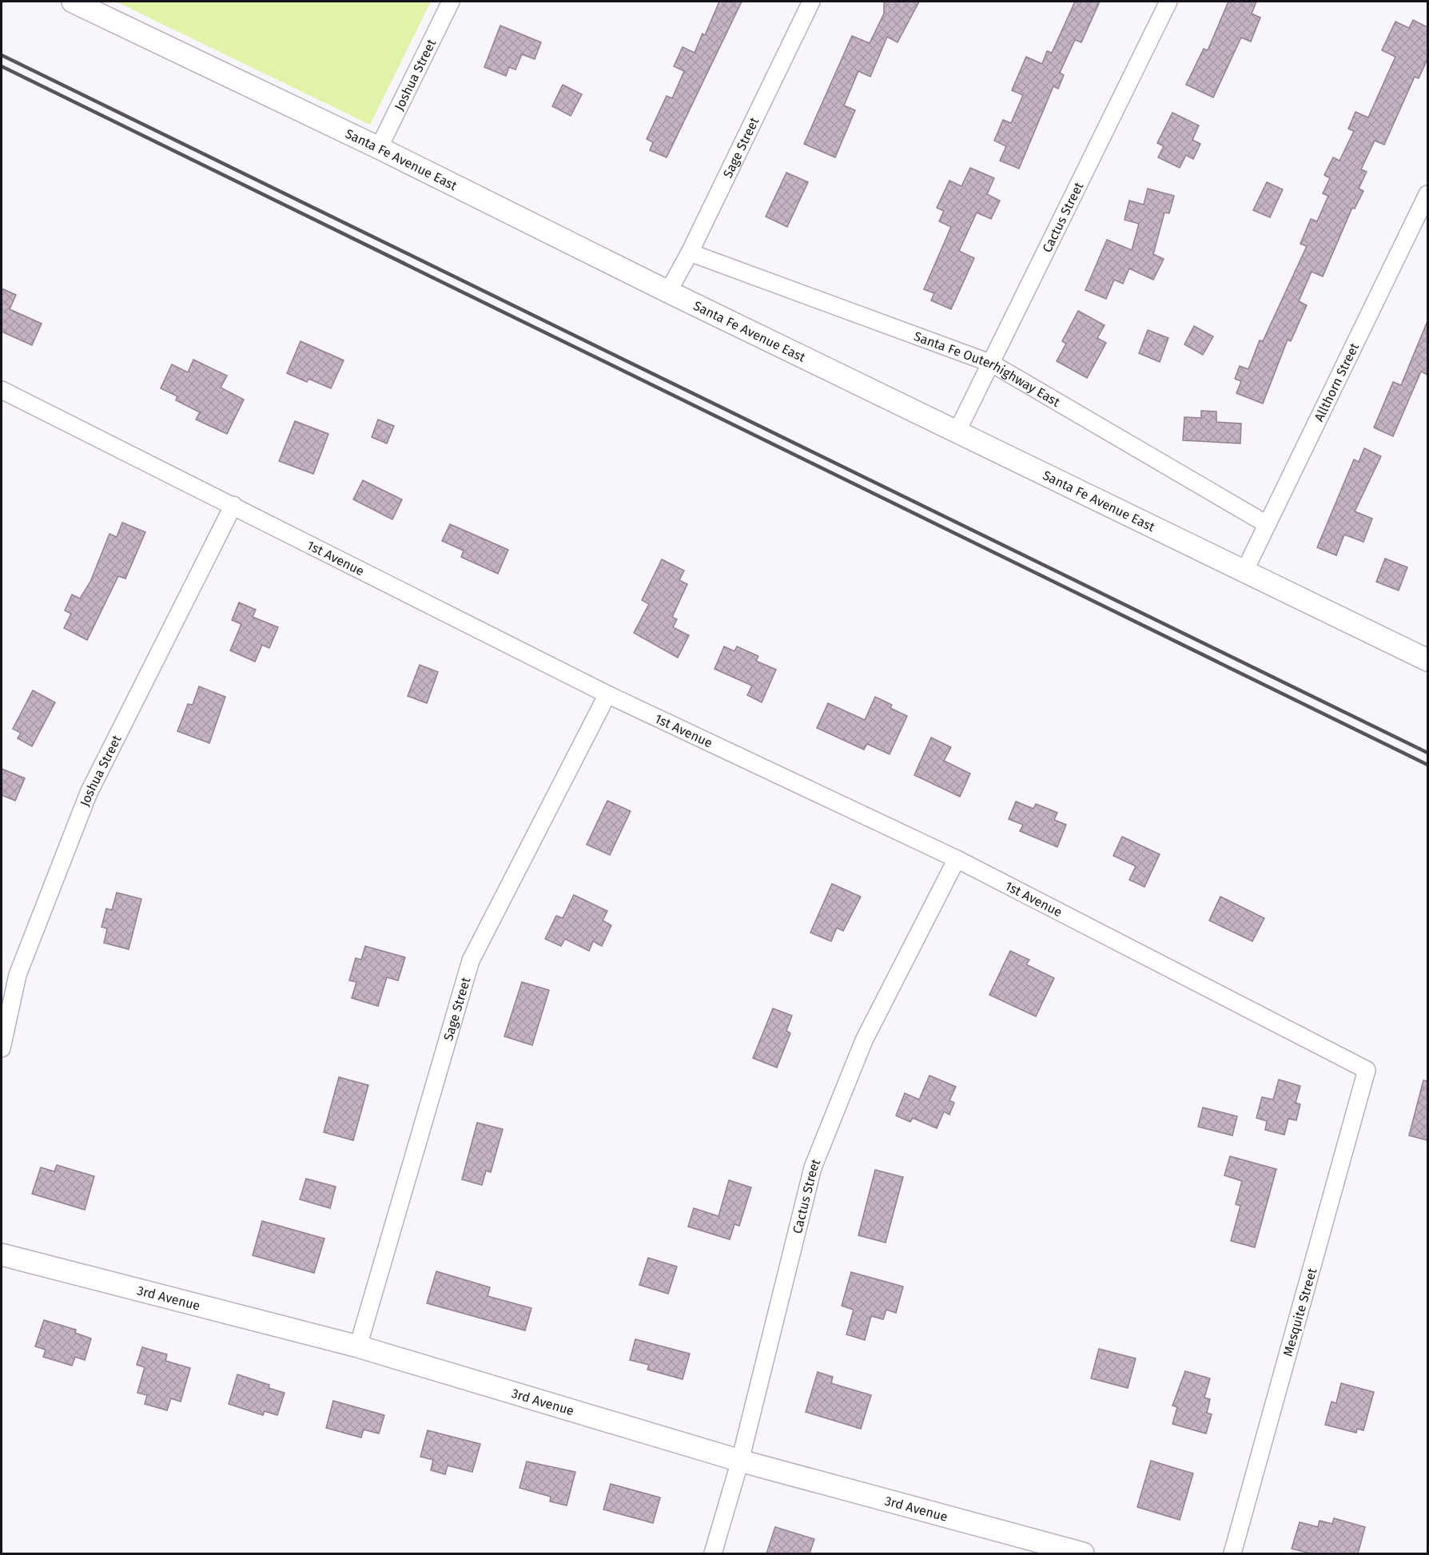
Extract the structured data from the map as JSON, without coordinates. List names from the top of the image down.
{
  "streets": {
    "street": [
      "Joshua Street",
      "Sage Street",
      "Santa Fe Avenue East",
      "Cactus Street",
      "Santa Fe Outerhighway East",
      "Allthorn Street",
      "1st Avenue",
      "3rd Avenue",
      "Mesquite Street"
    ]
  },
  "crossings": [
    ["Joshua Street", "Santa Fe Avenue East"],
    ["Joshua Street", "1st Avenue"],
    ["Sage Street", "Santa Fe Avenue East"],
    ["Sage Street", "Santa Fe Outerhighway East"],
    ["Sage Street", "1st Avenue"],
    ["Sage Street", "3rd Avenue"],
    ["Santa Fe Avenue East", "Cactus Street"],
    ["Santa Fe Avenue East", "Allthorn Street"],
    ["Cactus Street", "Santa Fe Outerhighway East"],
    ["Cactus Street", "1st Avenue"],
    ["Cactus Street", "3rd Avenue"],
    ["Santa Fe Outerhighway East", "Allthorn Street"],
    ["1st Avenue", "Mesquite Street"]
  ]
}
